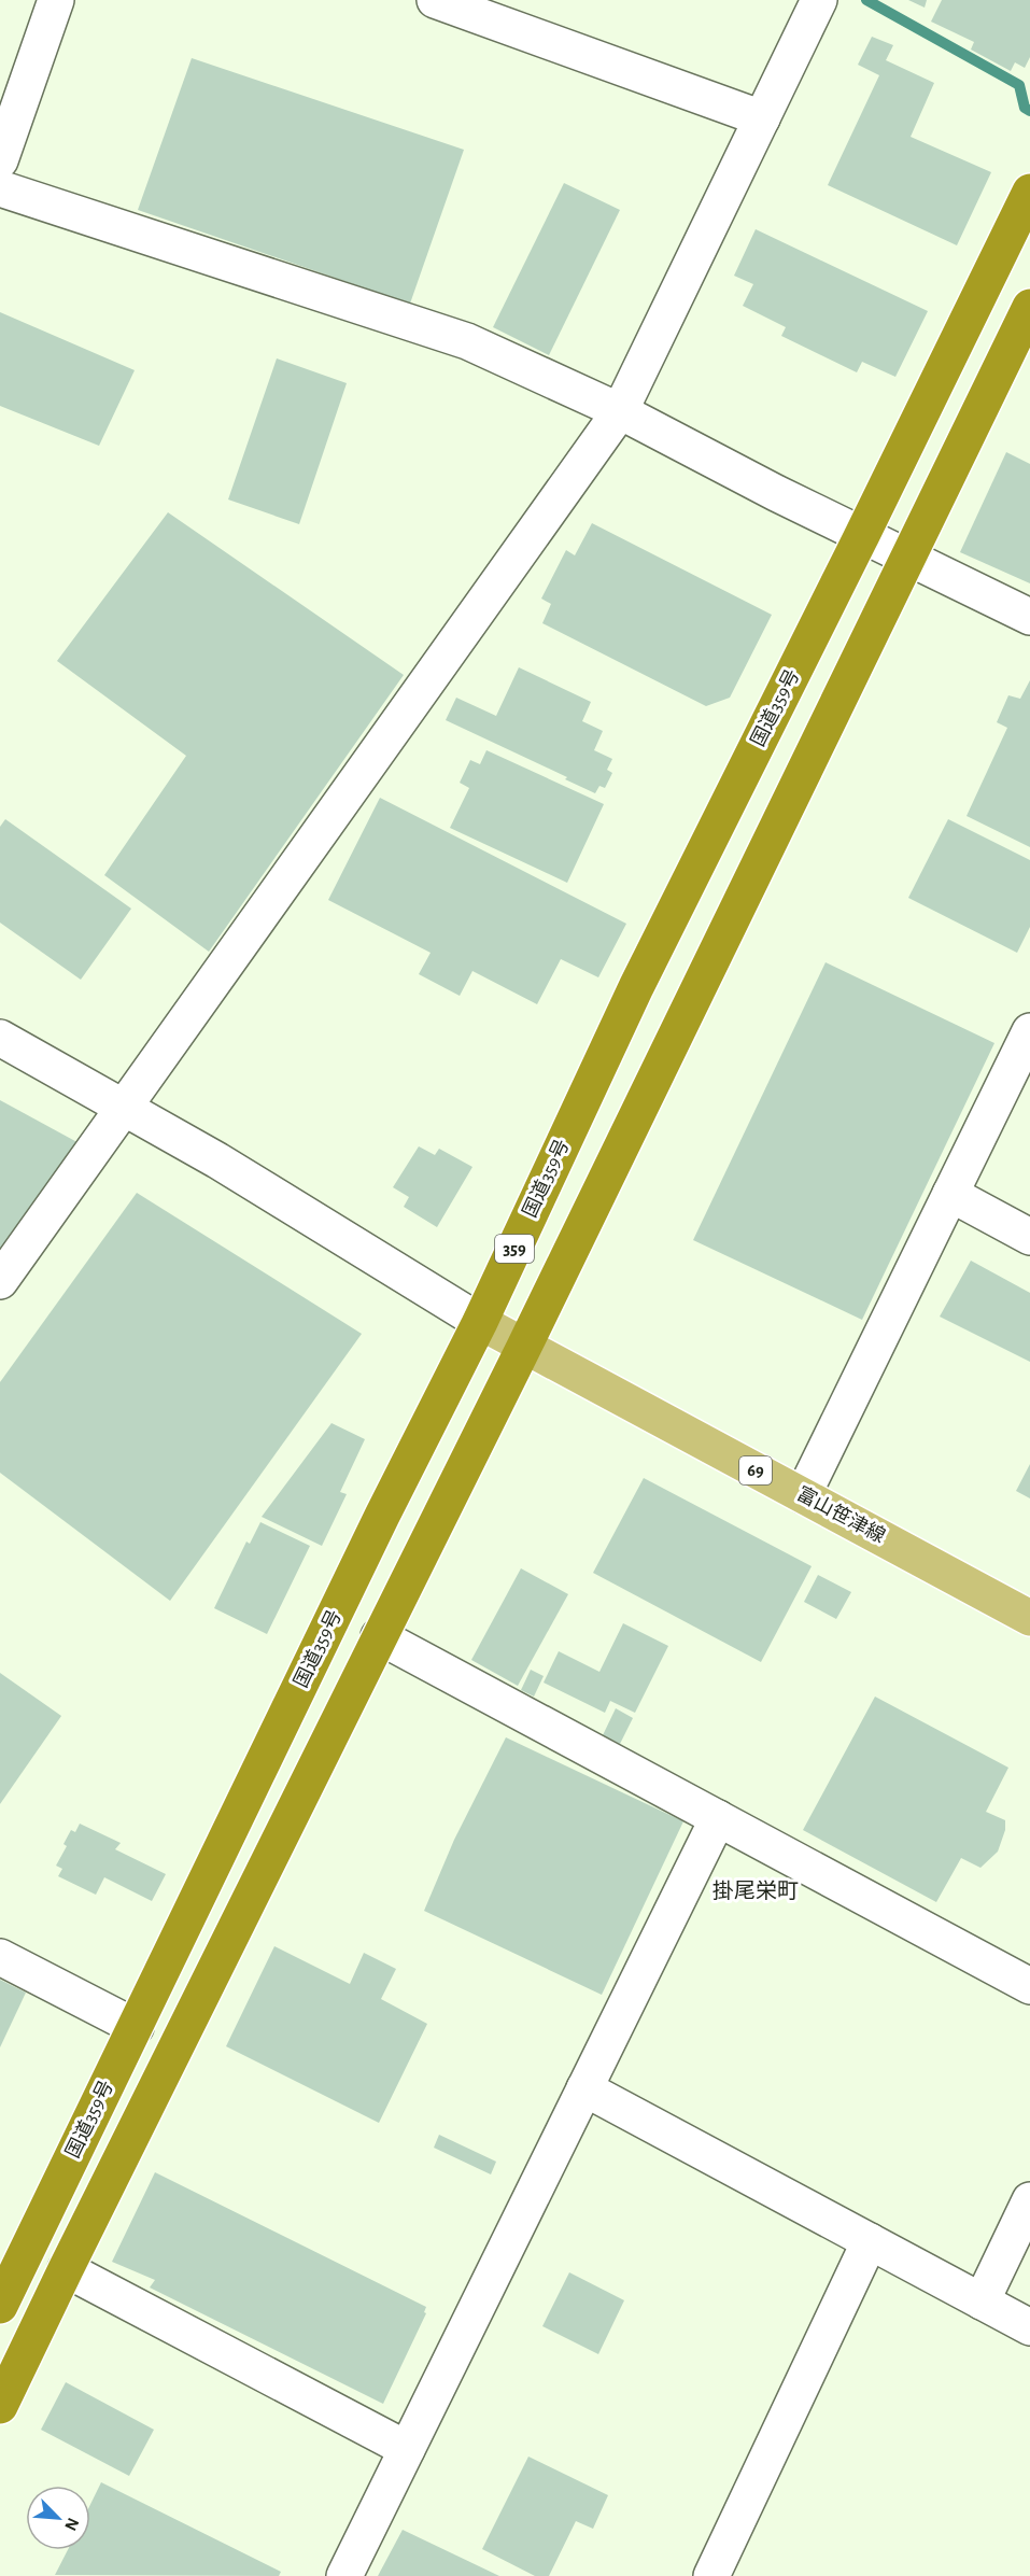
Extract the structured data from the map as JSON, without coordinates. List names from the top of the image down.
{
  "streets": {
    "highway": ["国道359号", "359"],
    "main road": ["69", "富山笹津線"]
  },
  "crossings": [
    ["国道359号", "富山笹津線"],
    ["359", "富山笹津線"]
  ],
  "districts": ["掛尾栄町"],
  "north": "bottom right"
}
